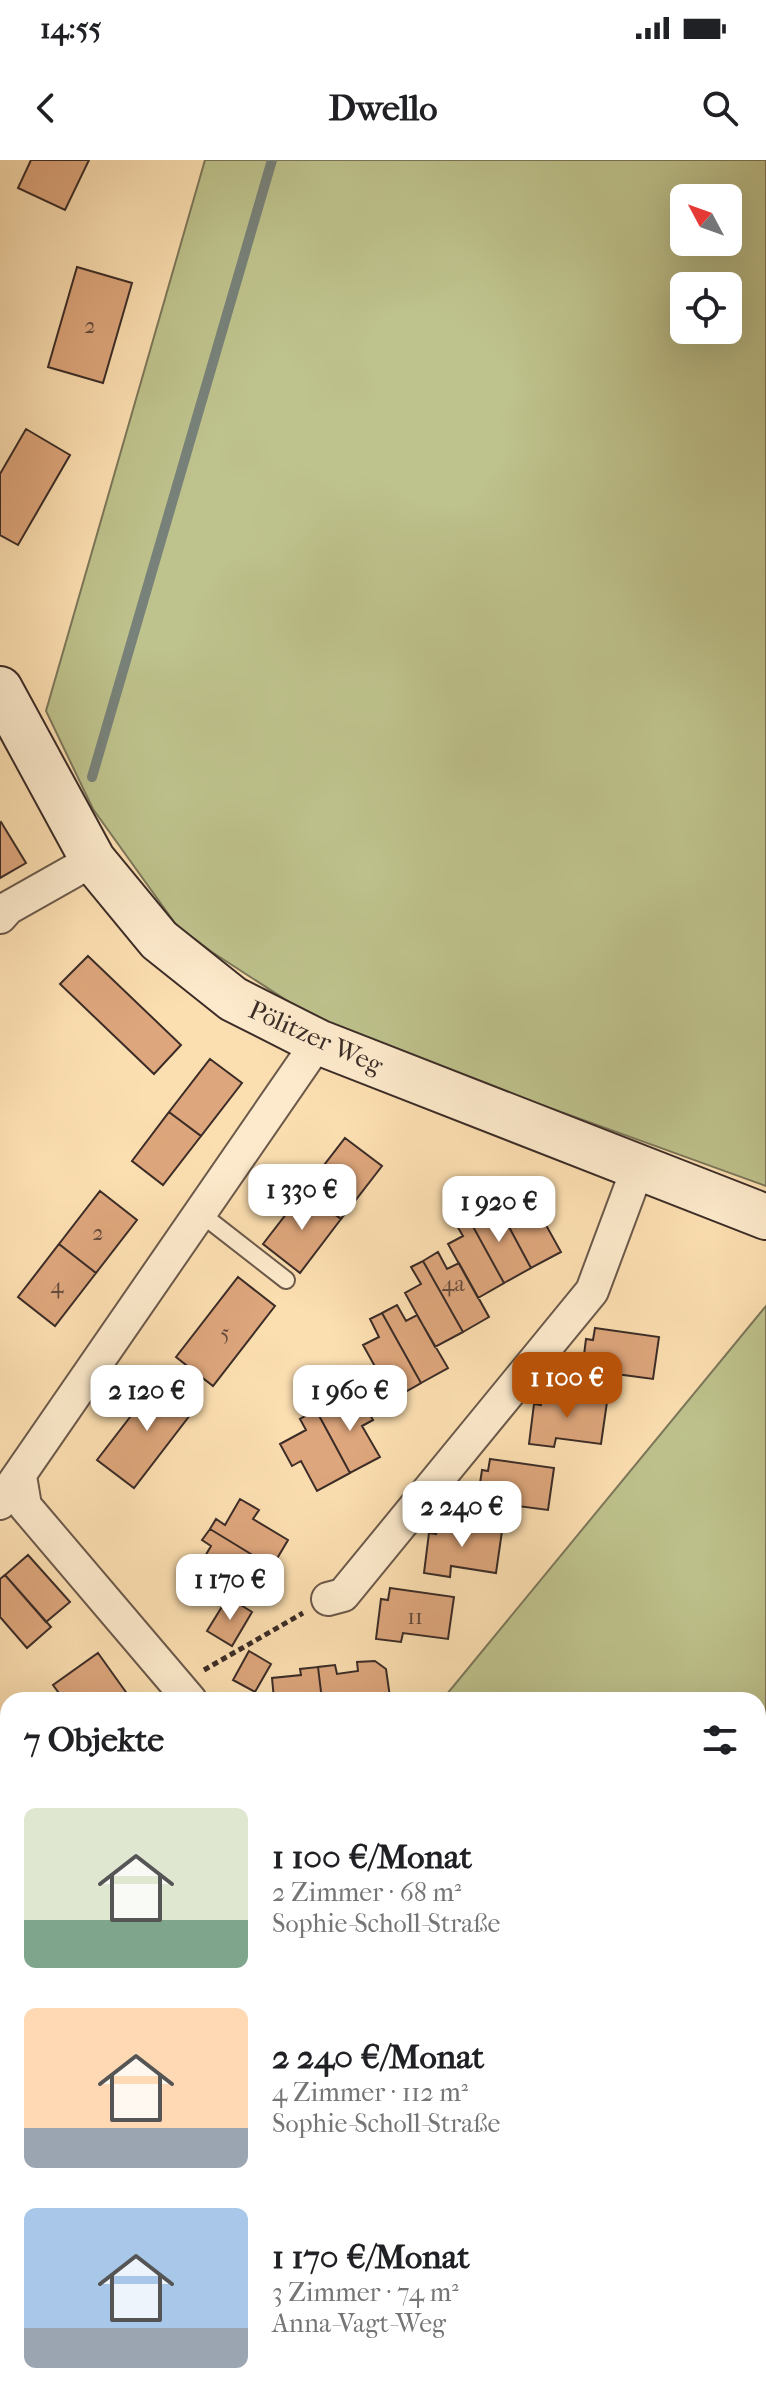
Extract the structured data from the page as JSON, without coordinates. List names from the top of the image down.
{
  "streets": {
    "main road": ["Pölitzer Weg"]
  },
  "house_numbers": [
    "2",
    "2",
    "4a",
    "4",
    "5",
    "11"
  ],
  "north": "top left",
  "page": {
    "status": "14:55",
    "header": "Dwello",
    "price": [
      "1 330 €",
      "1 920 €",
      "1 100 €",
      "2 120 €",
      "1 960 €",
      "2 240 €",
      "1 170 €"
    ],
    "heading": "7 Objekte",
    "list": [
      {
        "name": "1 100 €/Monat",
        "note": "2 Zimmer · 68 m² · Sophie-Scholl-Straße"
      },
      {
        "name": "2 240 €/Monat",
        "note": "4 Zimmer · 112 m² · Sophie-Scholl-Straße"
      },
      {
        "name": "1 170 €/Monat",
        "note": "3 Zimmer · 74 m² · Anna-Vagt-Weg"
      }
    ]
  }
}
